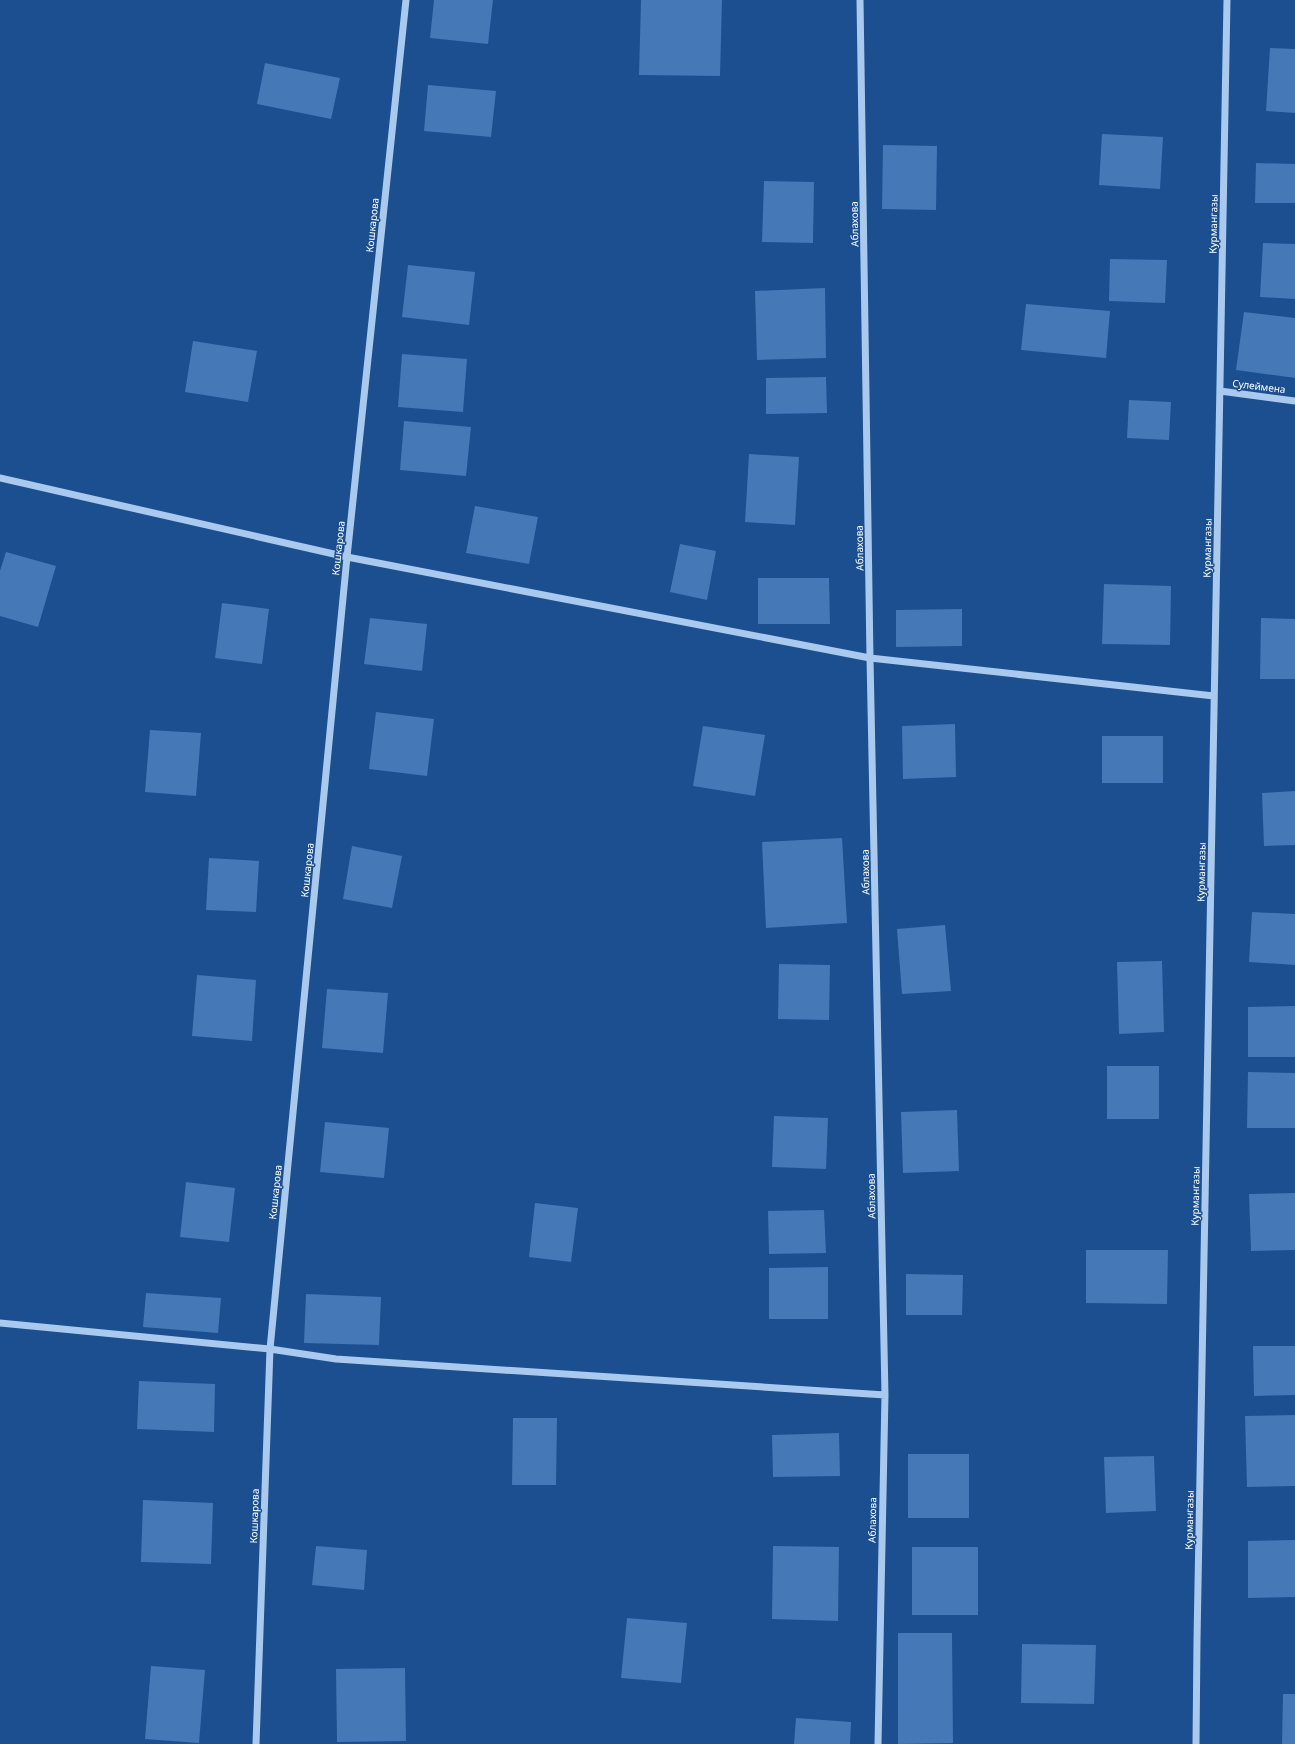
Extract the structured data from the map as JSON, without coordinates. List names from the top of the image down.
{
  "streets": {
    "street": [
      "Аблахова",
      "Курмангазы",
      "Кошкарова",
      "Сулеймена"
    ]
  },
  "crossings": [
    ["Курмангазы", "Сулеймена"]
  ]
}
